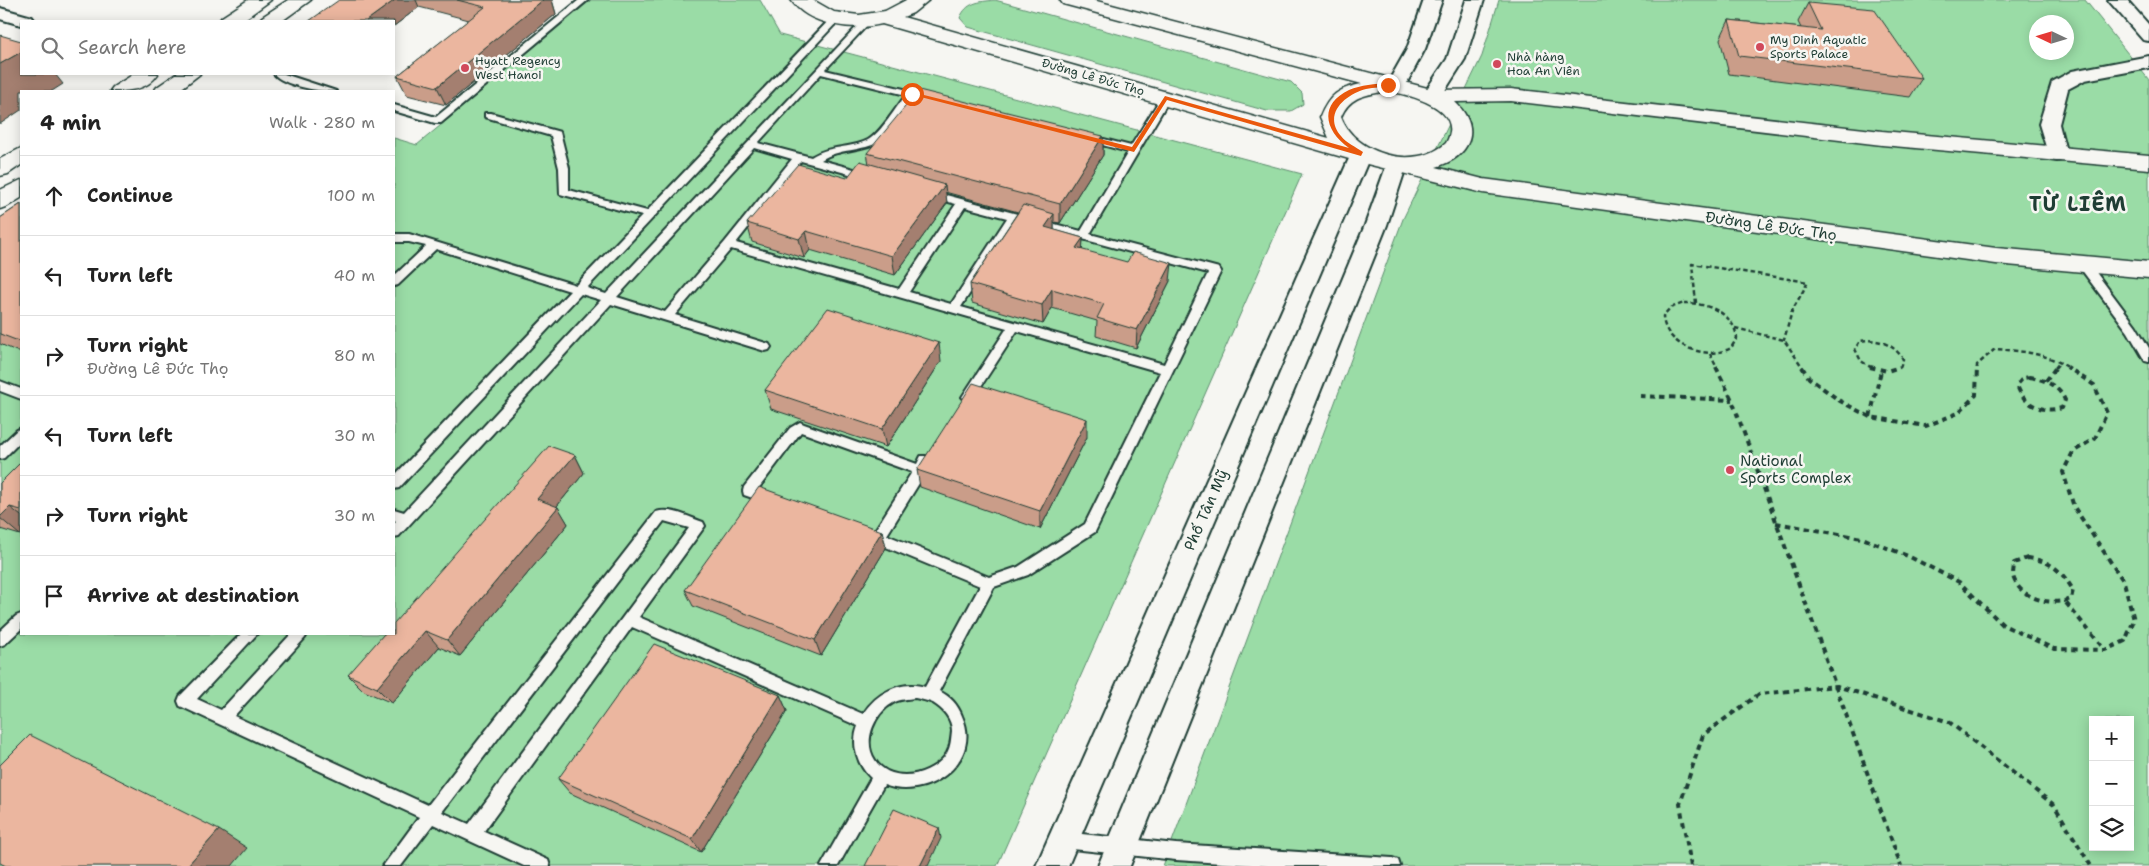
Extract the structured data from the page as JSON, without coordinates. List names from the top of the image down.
{
  "streets": {
    "main road": ["Đường Lê Đức Thọ"],
    "street": ["Phố Tân Mỹ"]
  },
  "crossings": [
    ["Đường Lê Đức Thọ", "Phố Tân Mỹ"]
  ],
  "districts": ["TỪ LIÊM"],
  "places": [
    "My Dinh Aquatic Sports Palace",
    "Nhà hàng Hoa An Viên",
    "Hyatt Regency West Hanoi",
    "National Sports Complex"
  ],
  "north": "left",
  "page": {
    "search": "Search here",
    "heading": ["4 min", "Walk · 280 m"],
    "list": [
      ["Continue", "100 m"],
      ["Turn left", "40 m"],
      ["Turn right", "Đường Lê Đức Thọ", "80 m"],
      ["Turn left", "30 m"],
      ["Turn right", "30 m"],
      "Arrive at destination"
    ],
    "map_buttons": ["+", "−"]
  }
}
